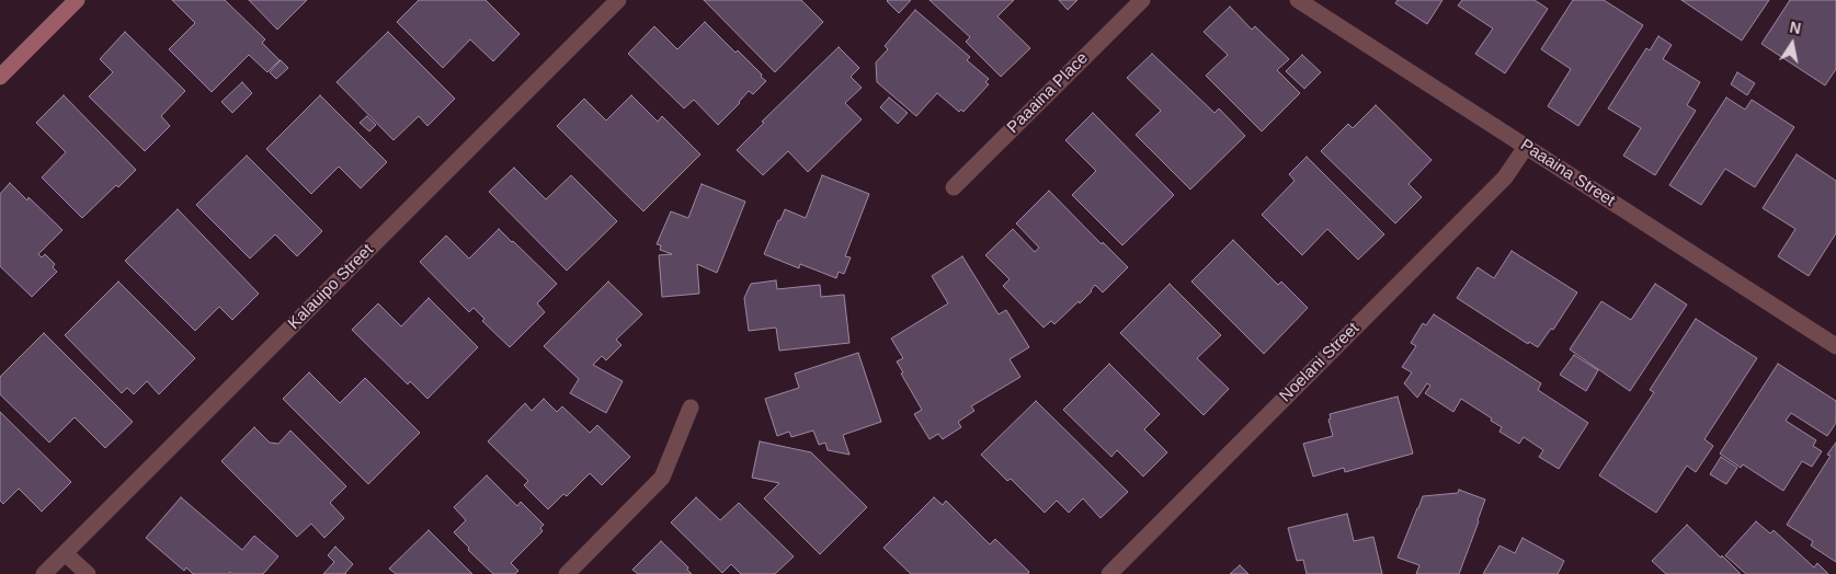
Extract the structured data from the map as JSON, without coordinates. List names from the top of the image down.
{
  "streets": {
    "street": [
      "Paaaina Place",
      "Paaaina Street",
      "Kalauipo Street",
      "Noelani Street"
    ]
  },
  "crossings": [
    ["Paaaina Street", "Noelani Street"]
  ],
  "north": "top"
}
